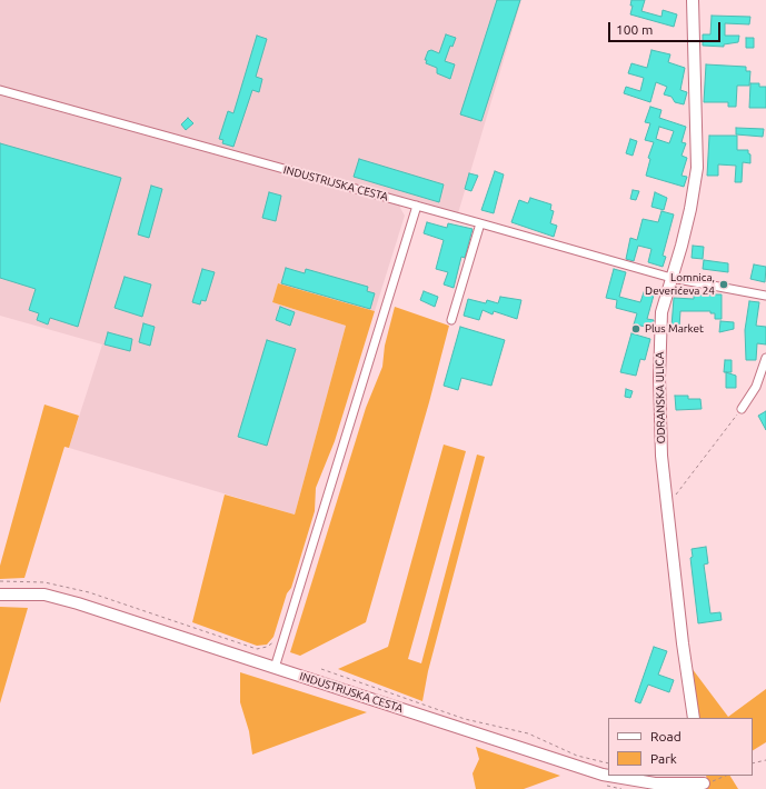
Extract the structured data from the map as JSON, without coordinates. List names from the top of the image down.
{
  "streets": {
    "main road": ["INDUSTRIJSKA CESTA", "ODRANSKA ULICA"]
  },
  "crossings": [
    ["INDUSTRIJSKA CESTA", "ODRANSKA ULICA"]
  ],
  "places": ["Lomnica, Deverićeva 24", "Plus Market"],
  "legend": ["Road", "Park"],
  "scale_bar": "100 m"
}
